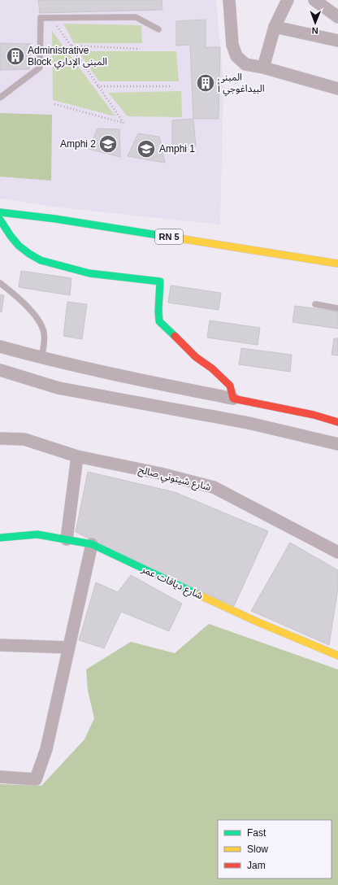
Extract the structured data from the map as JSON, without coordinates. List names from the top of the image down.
{
  "streets": {
    "street": ["RN 5", "شارع شيتوني صالح", "شارع ديافات عمر"]
  },
  "places": {
    "building": ["Administrative Block المبنى الإداري", "المبنى البيداغوجي أ"],
    "school or university": ["Amphi 2", "Amphi 1"]
  },
  "legend": ["Fast", "Slow", "Jam"],
  "north": "bottom"
}
